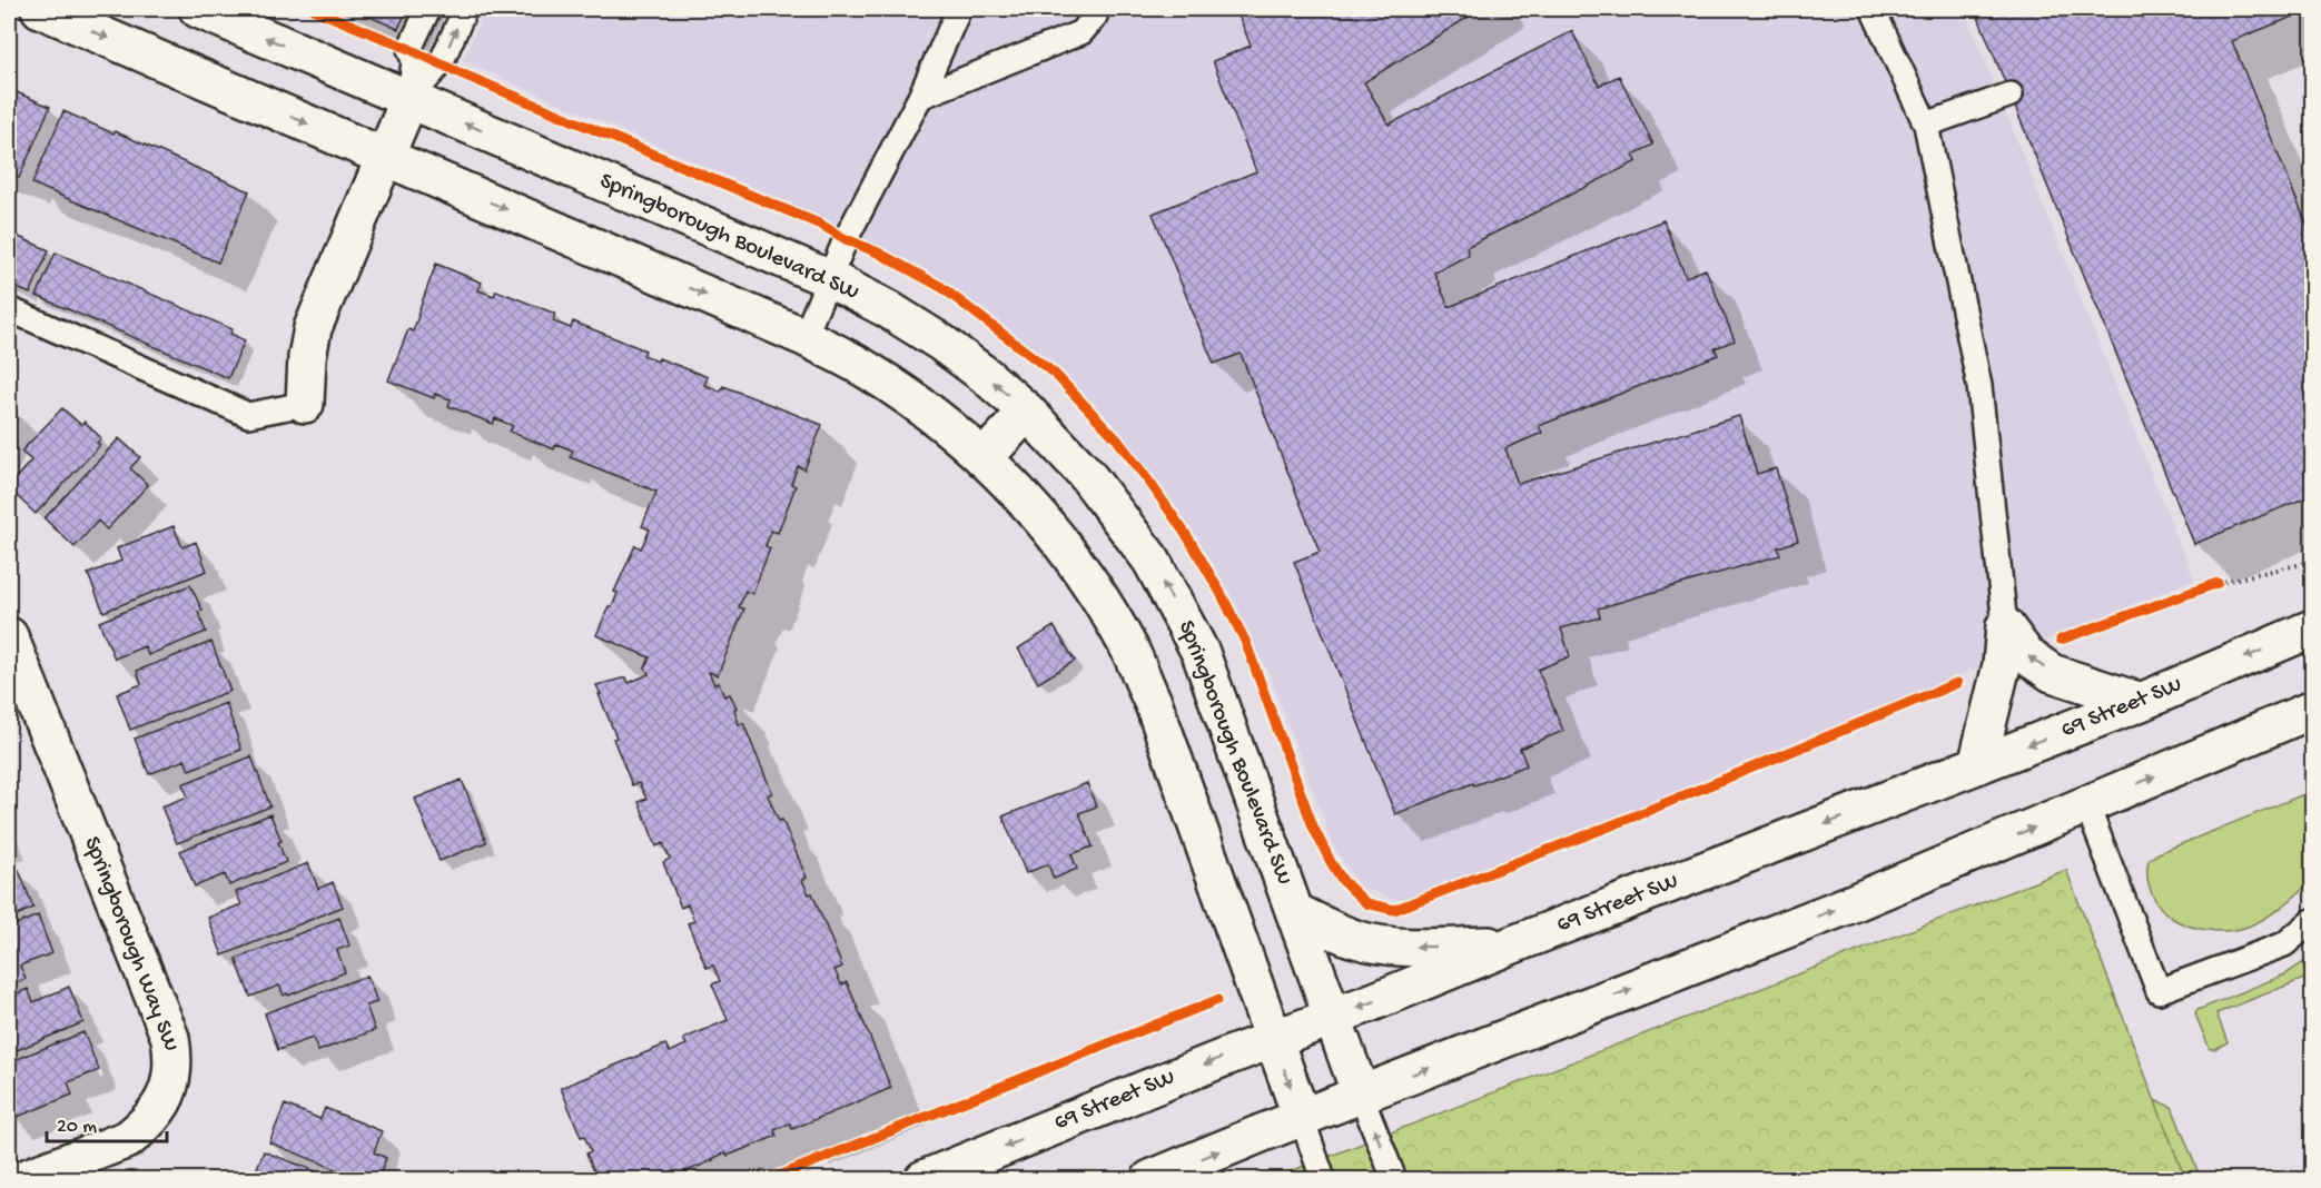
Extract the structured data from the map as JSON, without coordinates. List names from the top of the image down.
{
  "streets": {
    "street": ["Springborough Boulevard SW", "69 Street SW", "Springborough Way SW"]
  },
  "crossings": [
    ["Springborough Boulevard SW", "69 Street SW"]
  ],
  "scale_bar": "20 m"
}
